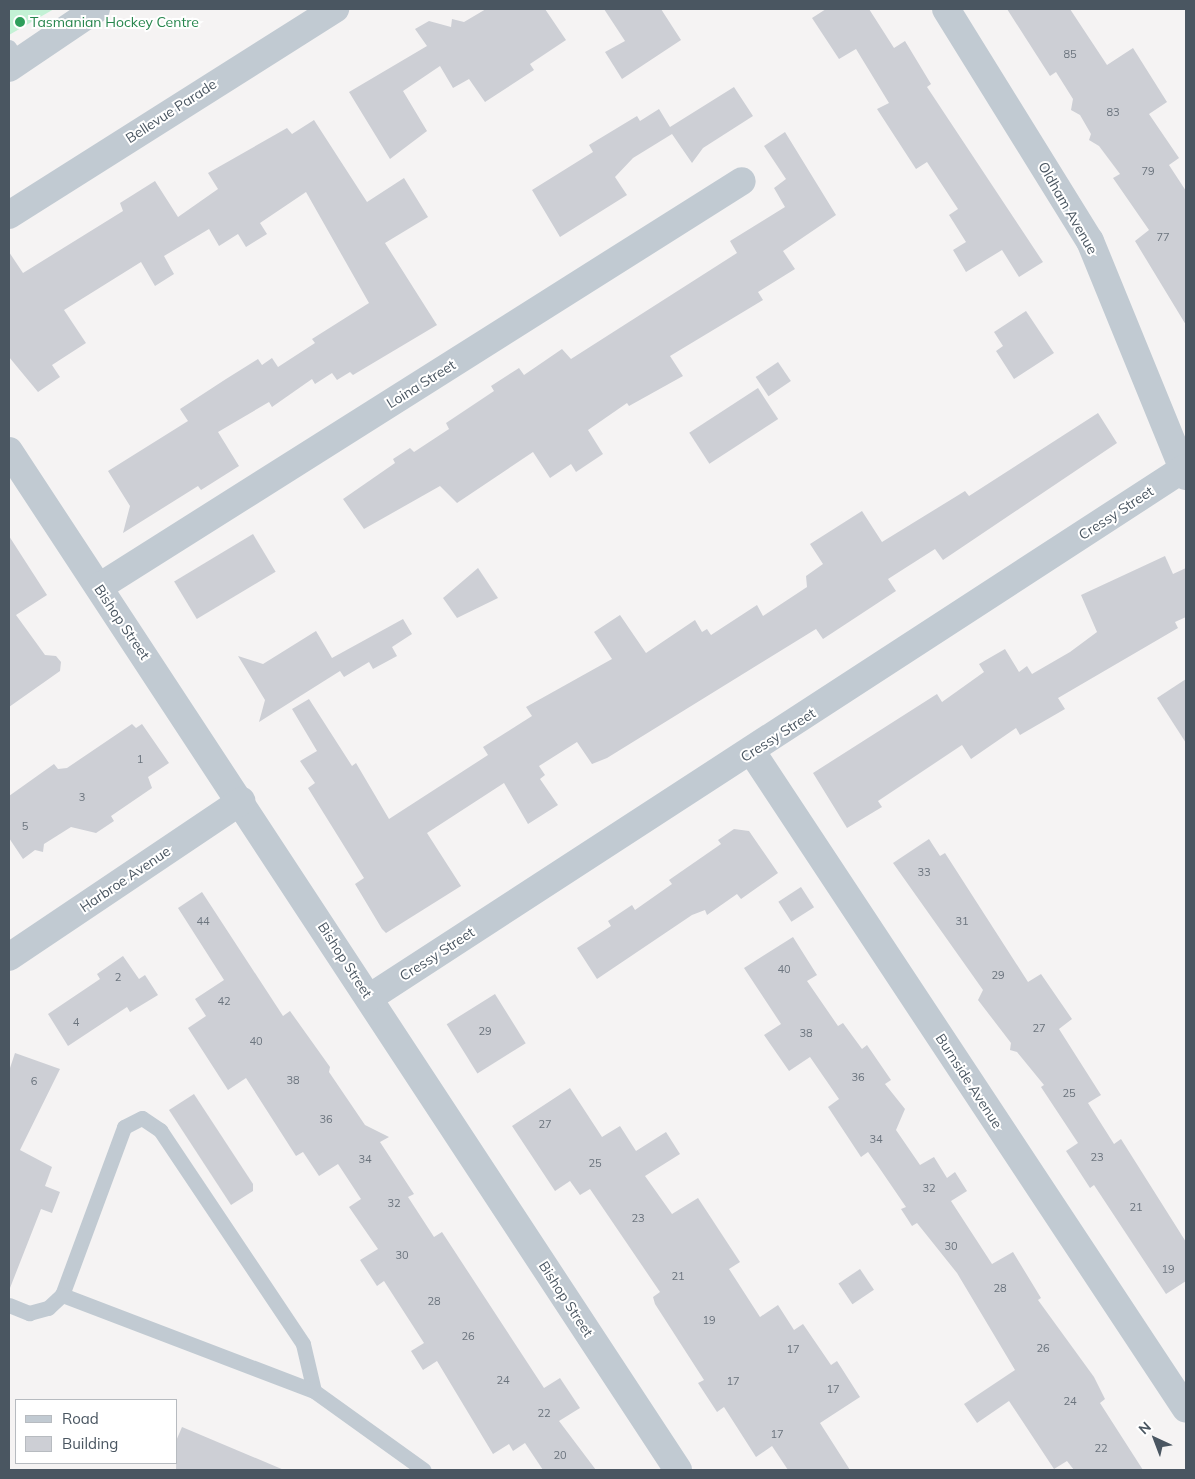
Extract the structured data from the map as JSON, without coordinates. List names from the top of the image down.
{
  "streets": {
    "street": [
      "Bellevue Parade",
      "Oldham Avenue",
      "Loina Street",
      "Cressy Street",
      "Bishop Street",
      "Harbroe Avenue",
      "Burnside Avenue"
    ]
  },
  "crossings": [
    ["Oldham Avenue", "Cressy Street"],
    ["Loina Street", "Bishop Street"],
    ["Cressy Street", "Bishop Street"],
    ["Cressy Street", "Burnside Avenue"],
    ["Bishop Street", "Harbroe Avenue"]
  ],
  "places": ["Tasmanian Hockey Centre"],
  "house_numbers": [
    "85",
    "83",
    "79",
    "77",
    "1",
    "3",
    "5",
    "33",
    "44",
    "31",
    "40",
    "29",
    "2",
    "42",
    "4",
    "27",
    "29",
    "38",
    "40",
    "36",
    "38",
    "6",
    "25",
    "36",
    "27",
    "34",
    "23",
    "34",
    "25",
    "32",
    "32",
    "21",
    "23",
    "30",
    "30",
    "19",
    "21",
    "28",
    "28",
    "19",
    "26",
    "26",
    "17",
    "24",
    "17",
    "17",
    "24",
    "22",
    "17",
    "22",
    "20"
  ],
  "legend": ["Road", "Building"],
  "north": "top left"
}
